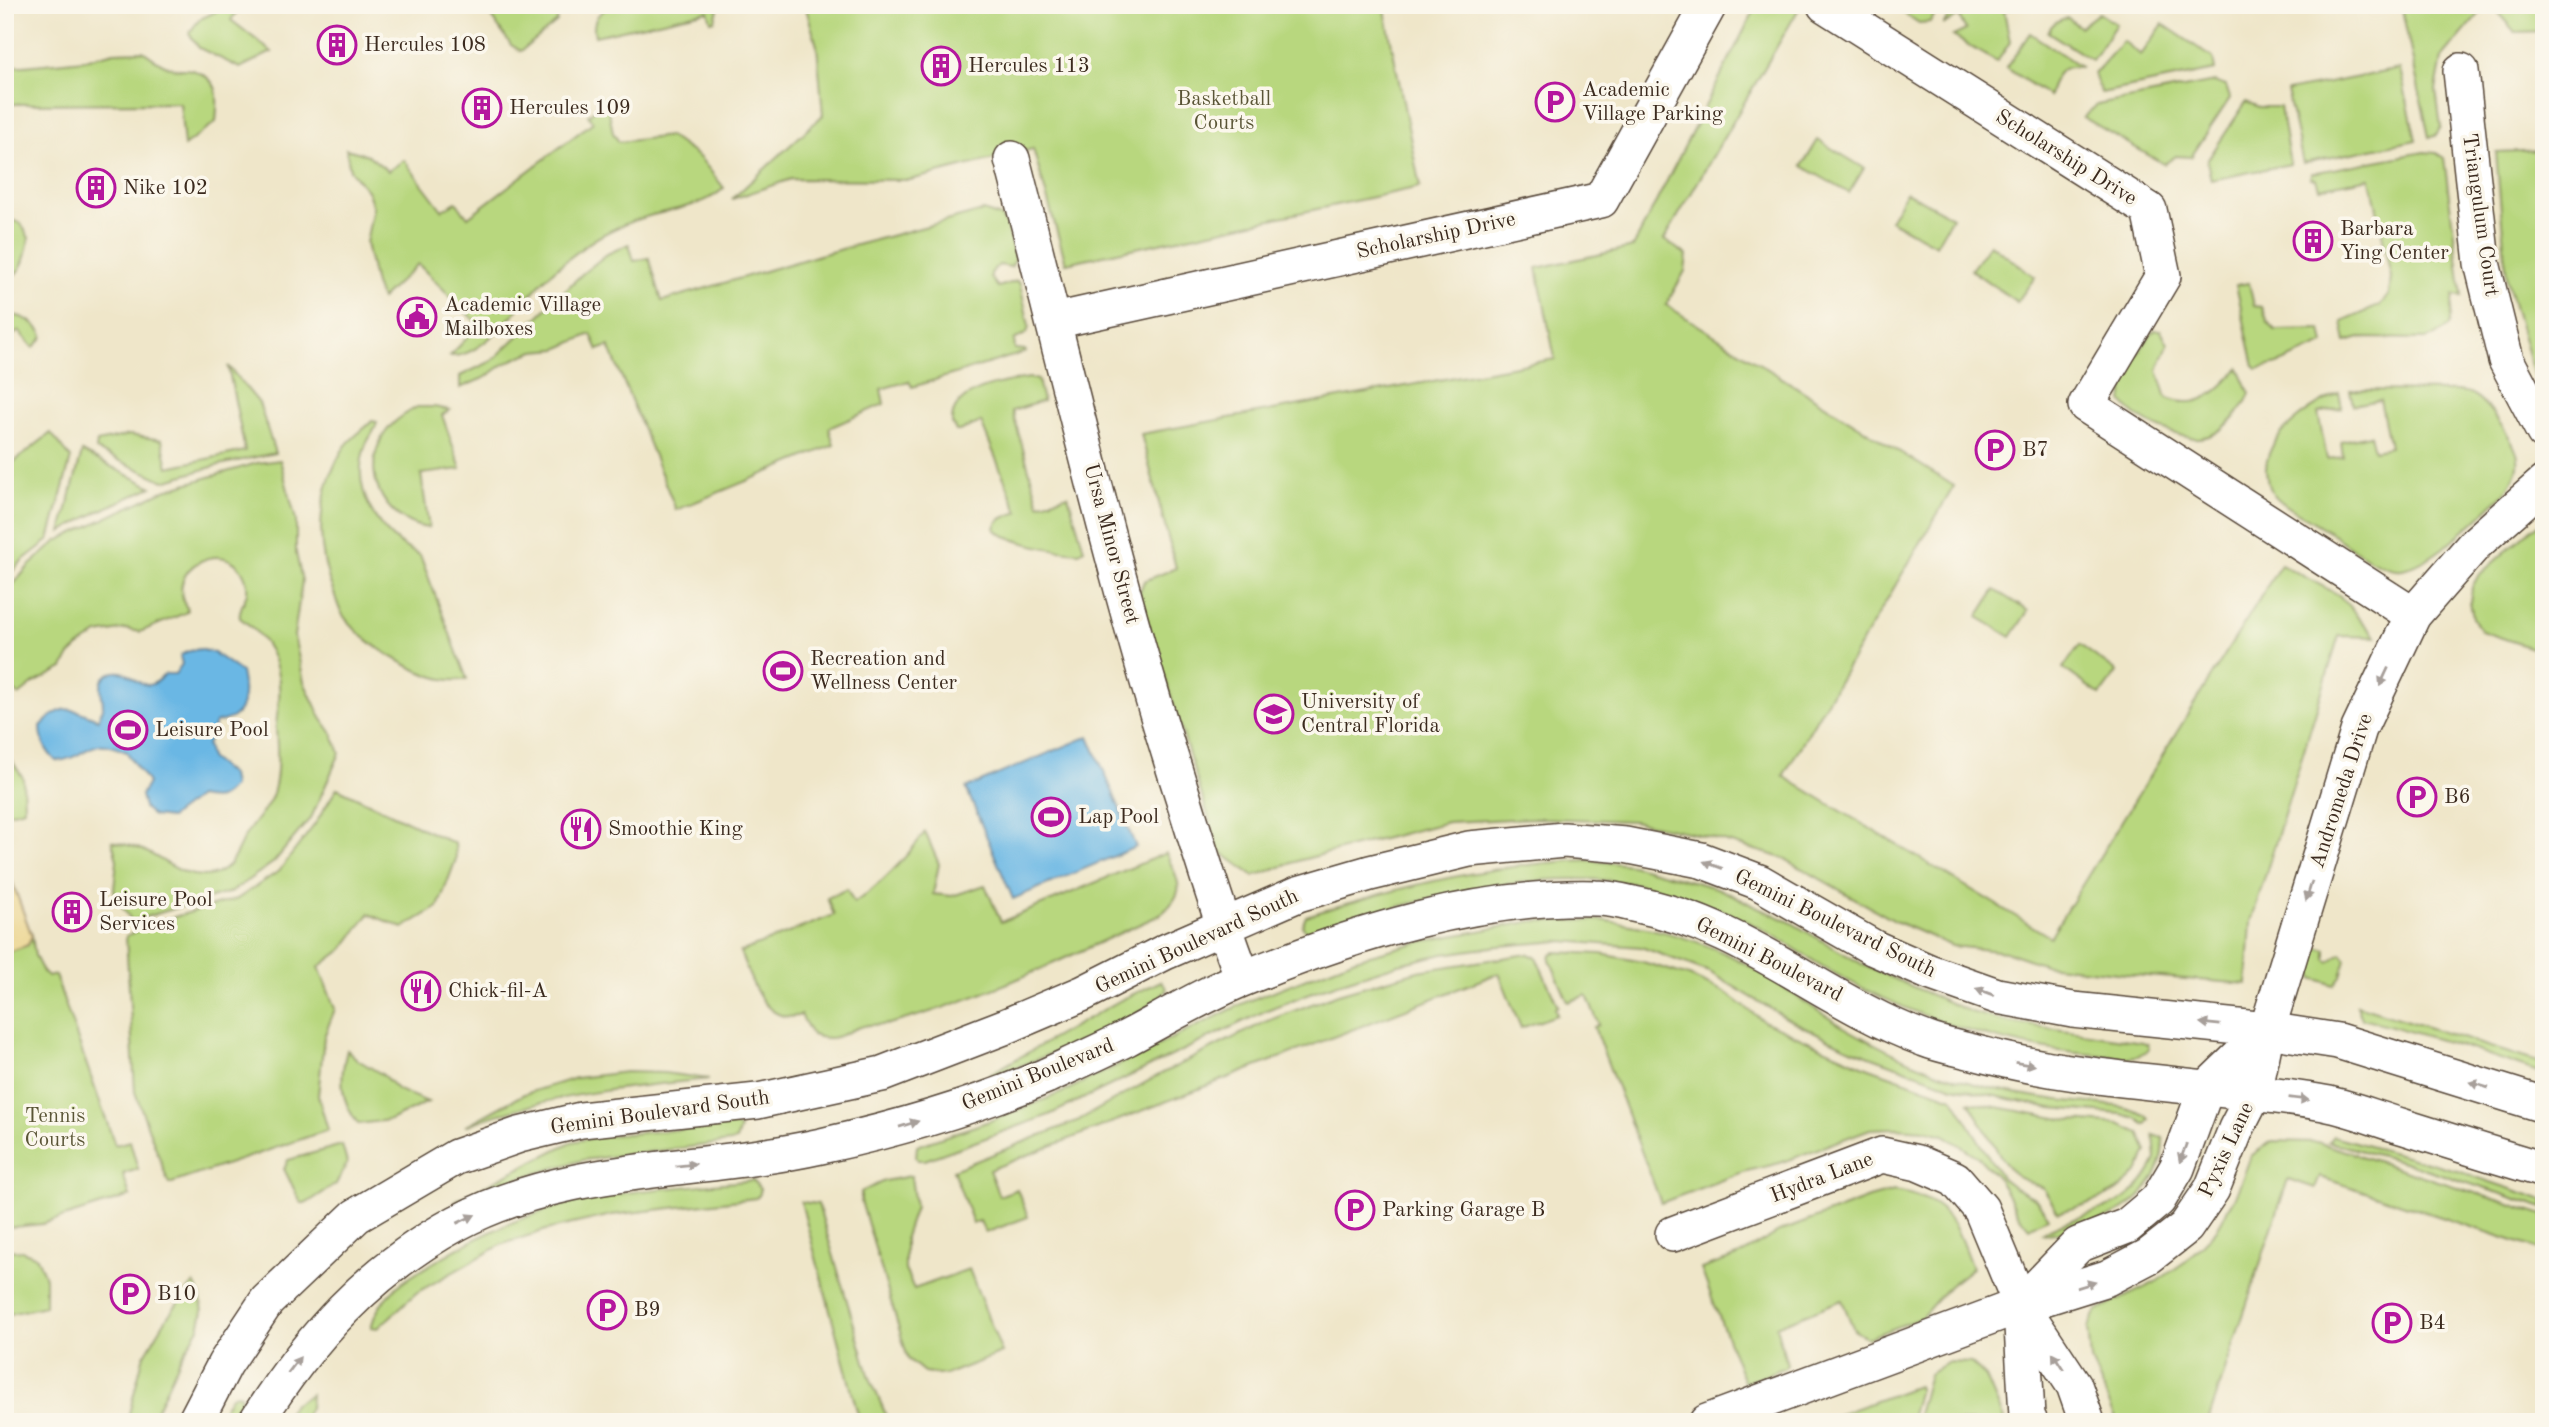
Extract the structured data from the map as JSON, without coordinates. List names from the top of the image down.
{
  "streets": {
    "street": [
      "Scholarship Drive",
      "Triangulum Court",
      "Ursa Minor Street",
      "Andromeda Drive",
      "Gemini Boulevard South",
      "Gemini Boulevard",
      "Pyxis Lane",
      "Hydra Lane"
    ]
  },
  "crossings": [
    ["Scholarship Drive", "Ursa Minor Street"],
    ["Scholarship Drive", "Andromeda Drive"],
    ["Ursa Minor Street", "Gemini Boulevard South"],
    ["Ursa Minor Street", "Gemini Boulevard"],
    ["Andromeda Drive", "Gemini Boulevard South"],
    ["Andromeda Drive", "Pyxis Lane"],
    ["Gemini Boulevard", "Pyxis Lane"],
    ["Pyxis Lane", "Hydra Lane"]
  ],
  "one_way": ["Andromeda Drive", "Gemini Boulevard South", "Gemini Boulevard"],
  "parks": ["Basketball Courts", "Tennis Courts"],
  "places": {
    "building": [
      "Hercules 108",
      "Hercules 113",
      "Hercules 109",
      "Nike 102",
      "Barbara Ying Center",
      "Leisure Pool Services"
    ],
    "parking": [
      "Academic Village Parking",
      "B7",
      "B6",
      "Parking Garage B",
      "B10",
      "B9",
      "B4"
    ],
    "public building": ["Academic Village Mailboxes"],
    "sports": ["Recreation and Wellness Center", "Leisure Pool", "Lap Pool"],
    "school or university": ["University of Central Florida"],
    "restaurant": ["Smoothie King", "Chick-fil-A"]
  }
}
